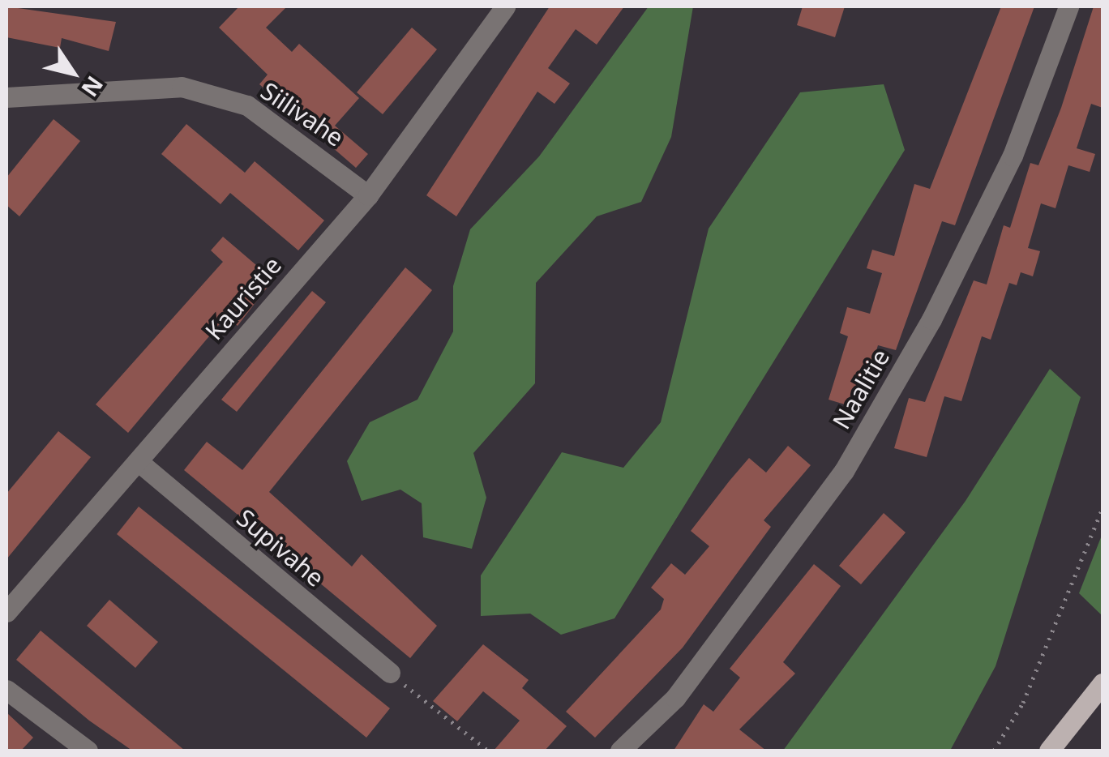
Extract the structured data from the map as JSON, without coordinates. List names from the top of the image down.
{
  "streets": {
    "street": [
      "Siilivahe",
      "Kauristie",
      "Naalitie",
      "Supivahe"
    ]
  },
  "crossings": [
    ["Siilivahe", "Kauristie"],
    ["Kauristie", "Supivahe"]
  ],
  "north": "bottom right"
}
